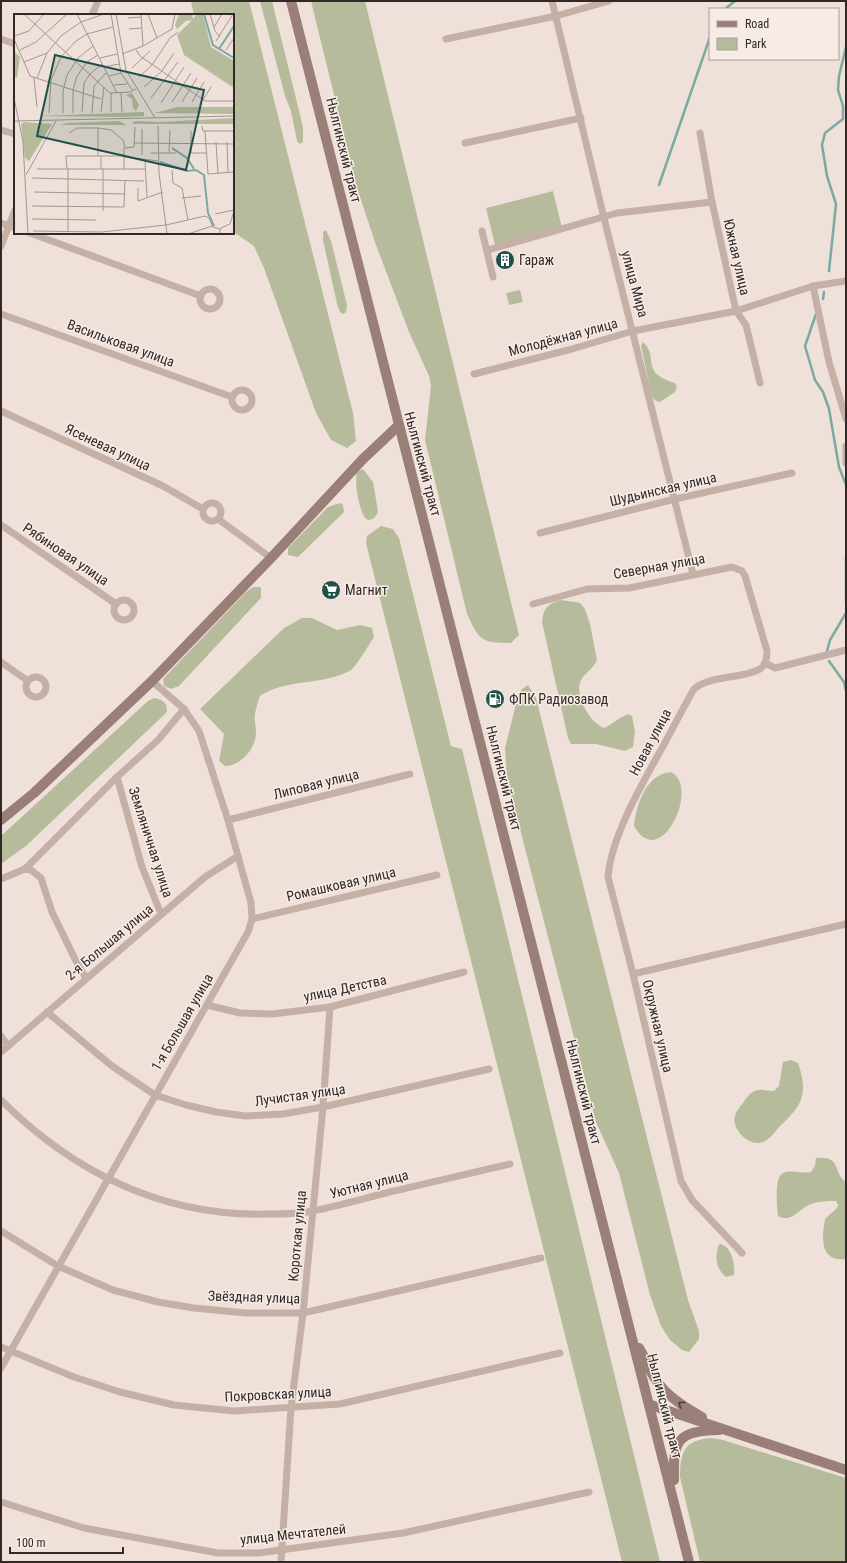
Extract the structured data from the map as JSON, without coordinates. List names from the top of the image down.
{
  "streets": {
    "main road": ["Нылгинский тракт"],
    "street": [
      "Южная улица",
      "улица Мира",
      "Молодёжная улица",
      "Васильковая улица",
      "Ясеневая улица",
      "Шудьинская улица",
      "Рябиновая улица",
      "Северная улица",
      "Новая улица",
      "Липовая улица",
      "Земляничная улица",
      "Ромашковая улица",
      "2-я Большая улица",
      "улица Детства",
      "1-я Большая улица",
      "Окружная улица",
      "Лучистая улица",
      "Уютная улица",
      "Короткая улица",
      "Звёздная улица",
      "Покровская улица",
      "улица Мечтателей"
    ]
  },
  "crossings": [
    ["Южная улица", "Молодёжная улица"],
    ["улица Мира", "Молодёжная улица"],
    ["улица Мира", "Шудьинская улица"],
    ["улица Мира", "Северная улица"],
    ["Северная улица", "Новая улица"],
    ["Новая улица", "Окружная улица"],
    ["Липовая улица", "1-я Большая улица"],
    ["Земляничная улица", "2-я Большая улица"],
    ["Ромашковая улица", "1-я Большая улица"],
    ["2-я Большая улица", "1-я Большая улица"],
    ["2-я Большая улица", "Лучистая улица"],
    ["улица Детства", "1-я Большая улица"],
    ["улица Детства", "Короткая улица"],
    ["1-я Большая улица", "Лучистая улица"],
    ["1-я Большая улица", "Уютная улица"],
    ["1-я Большая улица", "Звёздная улица"],
    ["1-я Большая улица", "Покровская улица"],
    ["Лучистая улица", "Короткая улица"],
    ["Уютная улица", "Короткая улица"],
    ["Короткая улица", "Звёздная улица"],
    ["Короткая улица", "Покровская улица"],
    ["Короткая улица", "улица Мечтателей"]
  ],
  "places": {
    "building": ["Гараж"],
    "supermarket": ["Магнит"],
    "fuel station": ["ФПК Радиозавод"]
  },
  "legend": ["Road", "Park"],
  "scale_bar": "100 m"
}
